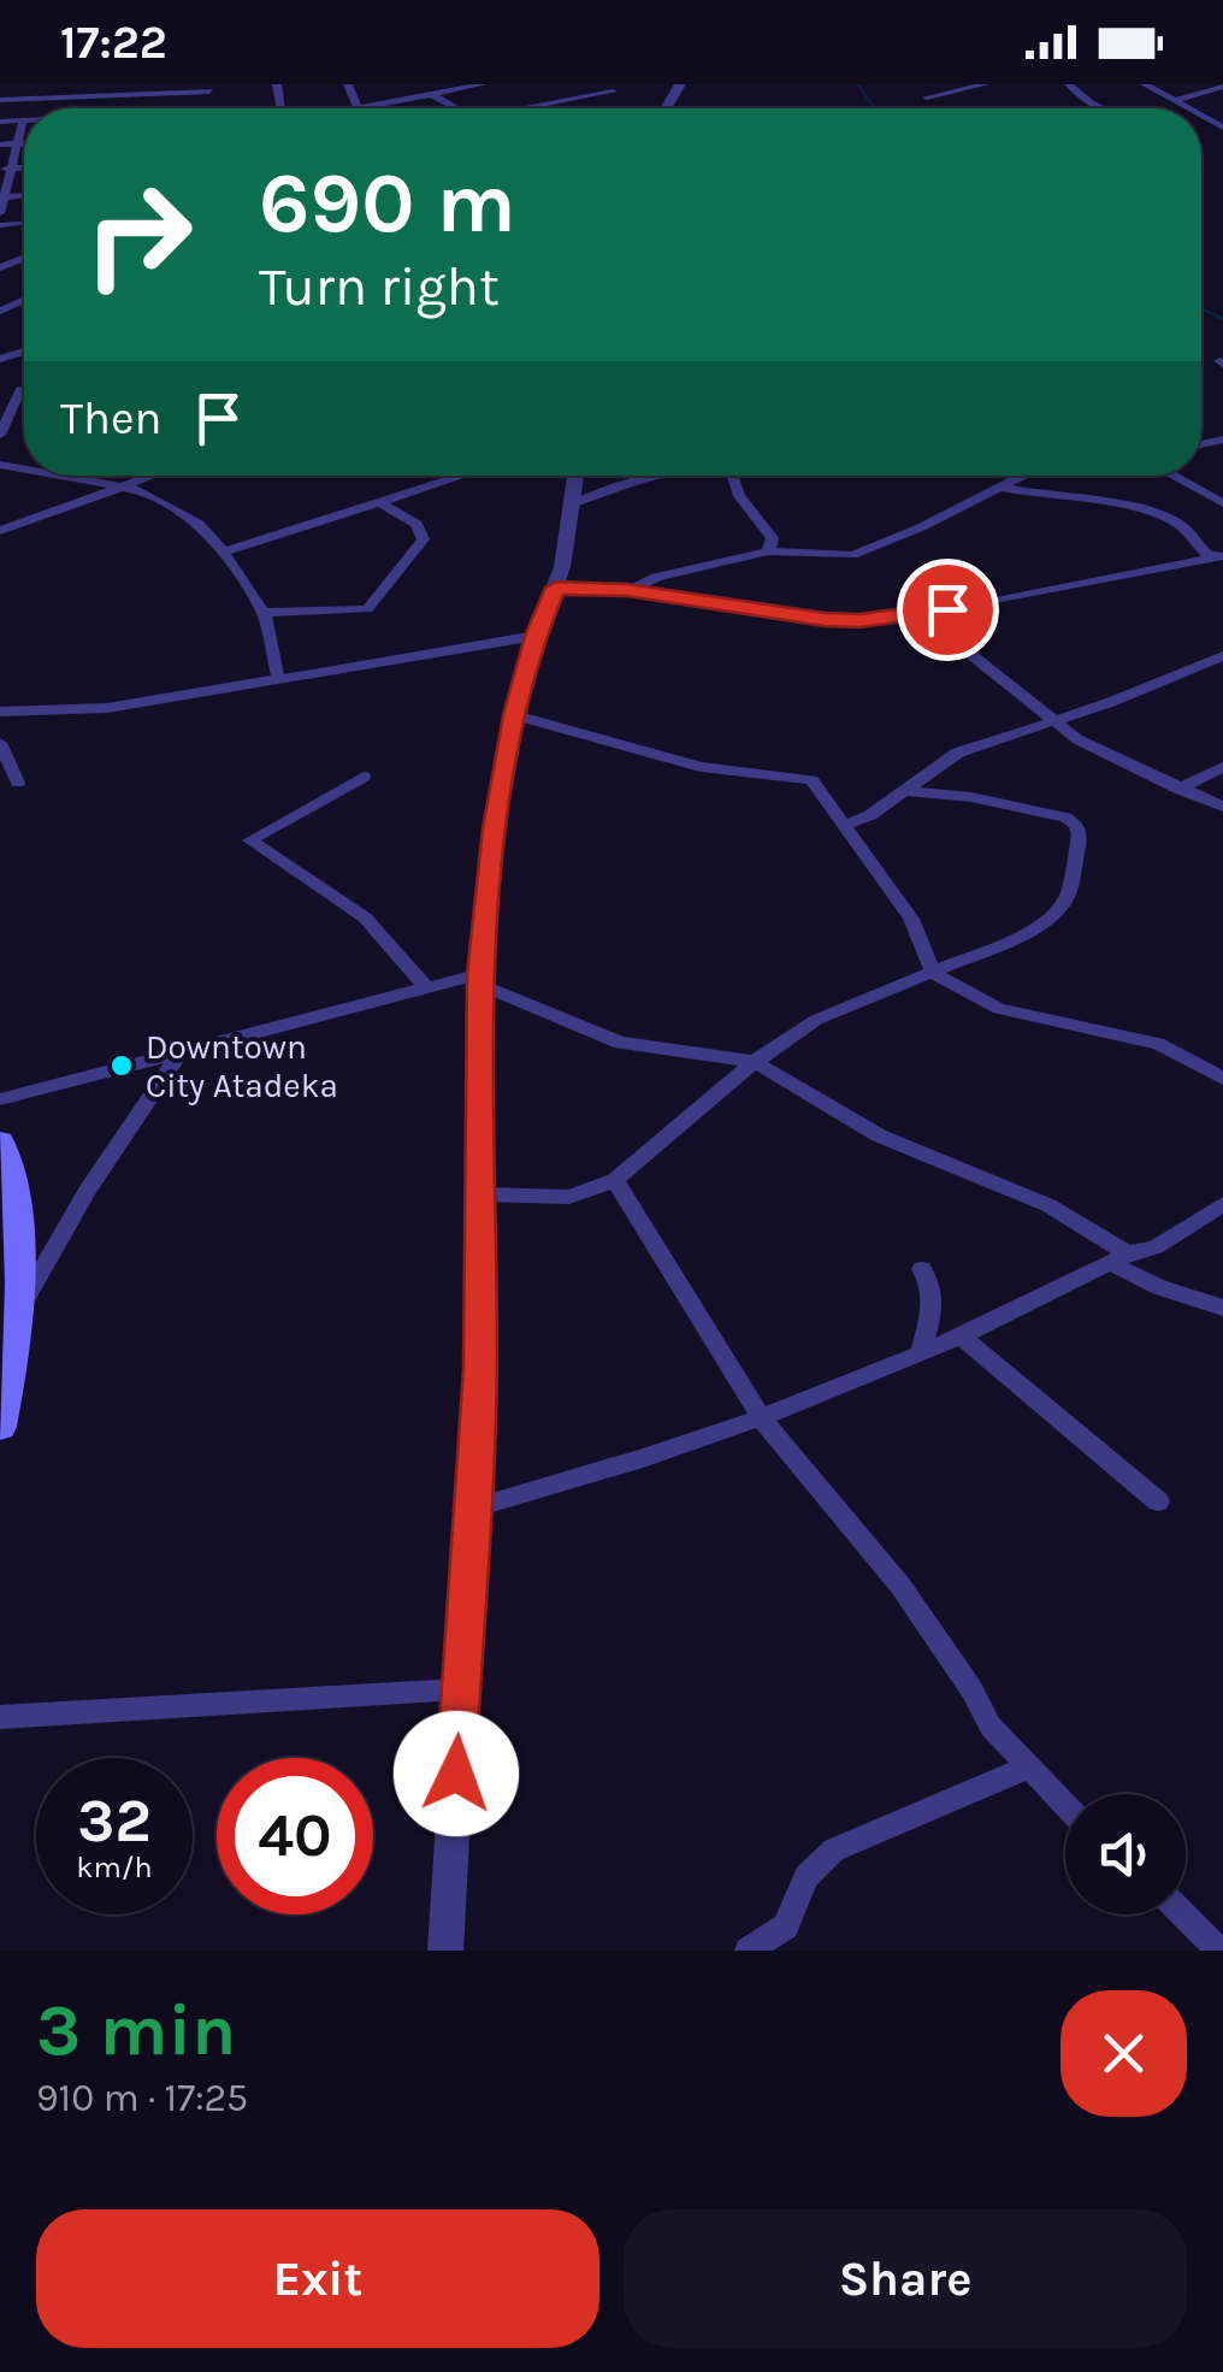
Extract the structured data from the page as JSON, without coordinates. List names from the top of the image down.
{
  "places": ["Downtown City Atadeka"],
  "page": {
    "status": "17:22",
    "turn": ["690 m", "Turn right"],
    "then": "Then",
    "speed": "32 km/h",
    "limit": "40",
    "heading": ["3 min", "910 m · 17:25"],
    "buttons": ["Exit", "Share"]
  }
}
